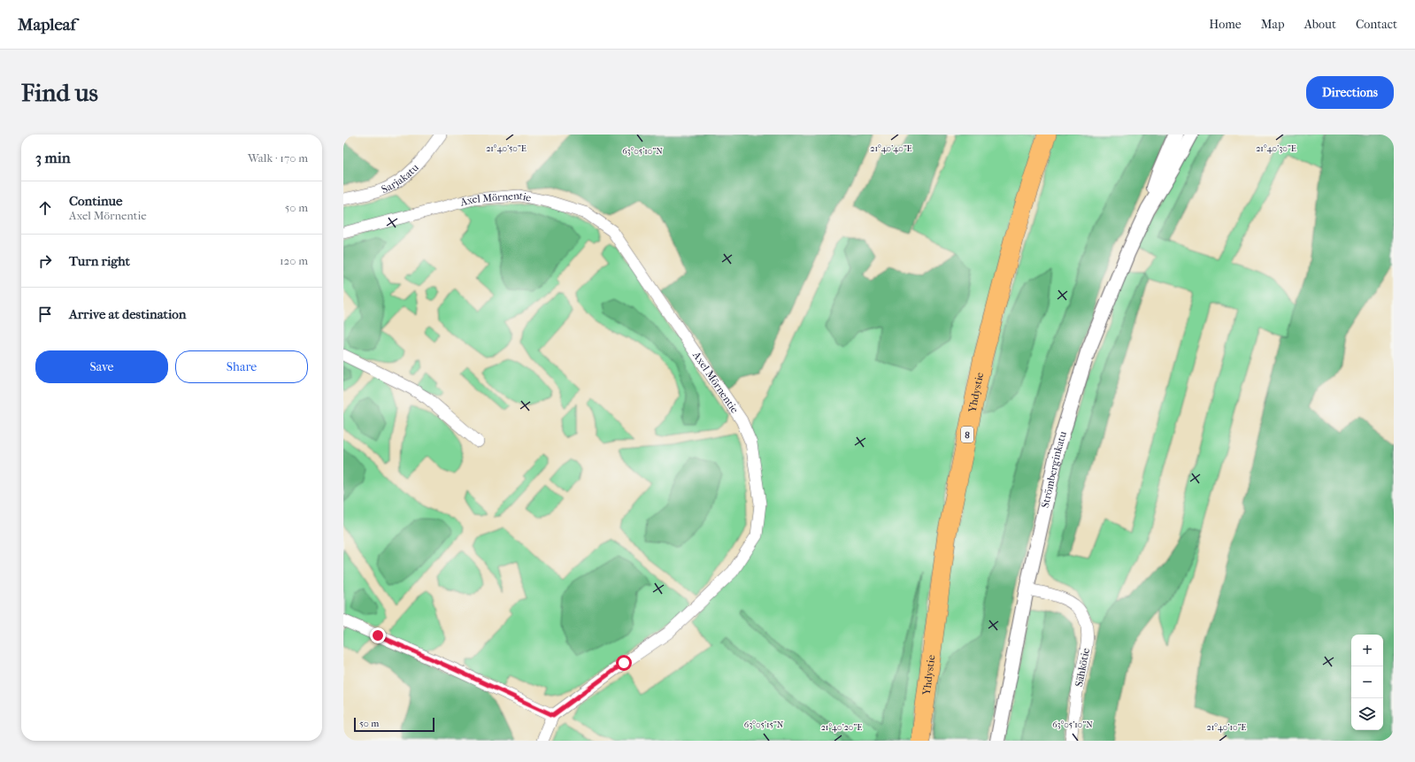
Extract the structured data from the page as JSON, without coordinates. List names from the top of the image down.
{
  "streets": {
    "highway": ["Yhdystie", "8"],
    "street": [
      "Sarjakatu",
      "Axel Mörnentie",
      "Strömberginkatu",
      "Sähkötie"
    ]
  },
  "crossings": [
    ["Strömberginkatu", "Sähkötie"]
  ],
  "scale_bar": "50 m",
  "page": {
    "header": "Mapleaf",
    "nav": [
      "Home",
      "Map",
      "About",
      "Contact"
    ],
    "buttons": [
      "Directions",
      ["Save", "Share"]
    ],
    "title": "Find us",
    "heading": ["3 min", "Walk · 170 m"],
    "list": [
      ["Continue", "Axel Mörnentie", "50 m"],
      ["Turn right", "120 m"],
      "Arrive at destination"
    ],
    "map_buttons": ["+", "−"],
    "scale": "50 m"
  },
  "coordinates": [
    "21°40'50\"E",
    "21°40'40\"E",
    "21°40'30\"E",
    "63°05'10\"N",
    "63°05'15\"N",
    "21°40'20\"E",
    "21°40'10\"E"
  ]
}
